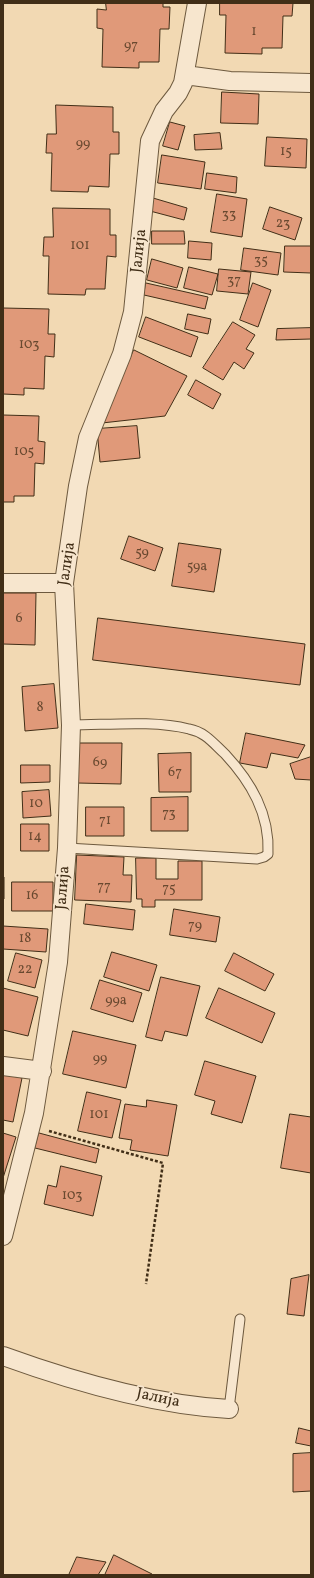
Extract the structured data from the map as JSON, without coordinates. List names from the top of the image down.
{
  "streets": {
    "street": ["Јалија"]
  },
  "house_numbers": [
    "1",
    "97",
    "99",
    "15",
    "33",
    "23",
    "101",
    "35",
    "37",
    "103",
    "105",
    "59",
    "59a",
    "6",
    "8",
    "69",
    "67",
    "10",
    "73",
    "71",
    "14",
    "77",
    "75",
    "16",
    "79",
    "18",
    "22",
    "99a",
    "99",
    "101",
    "103"
  ]
}
